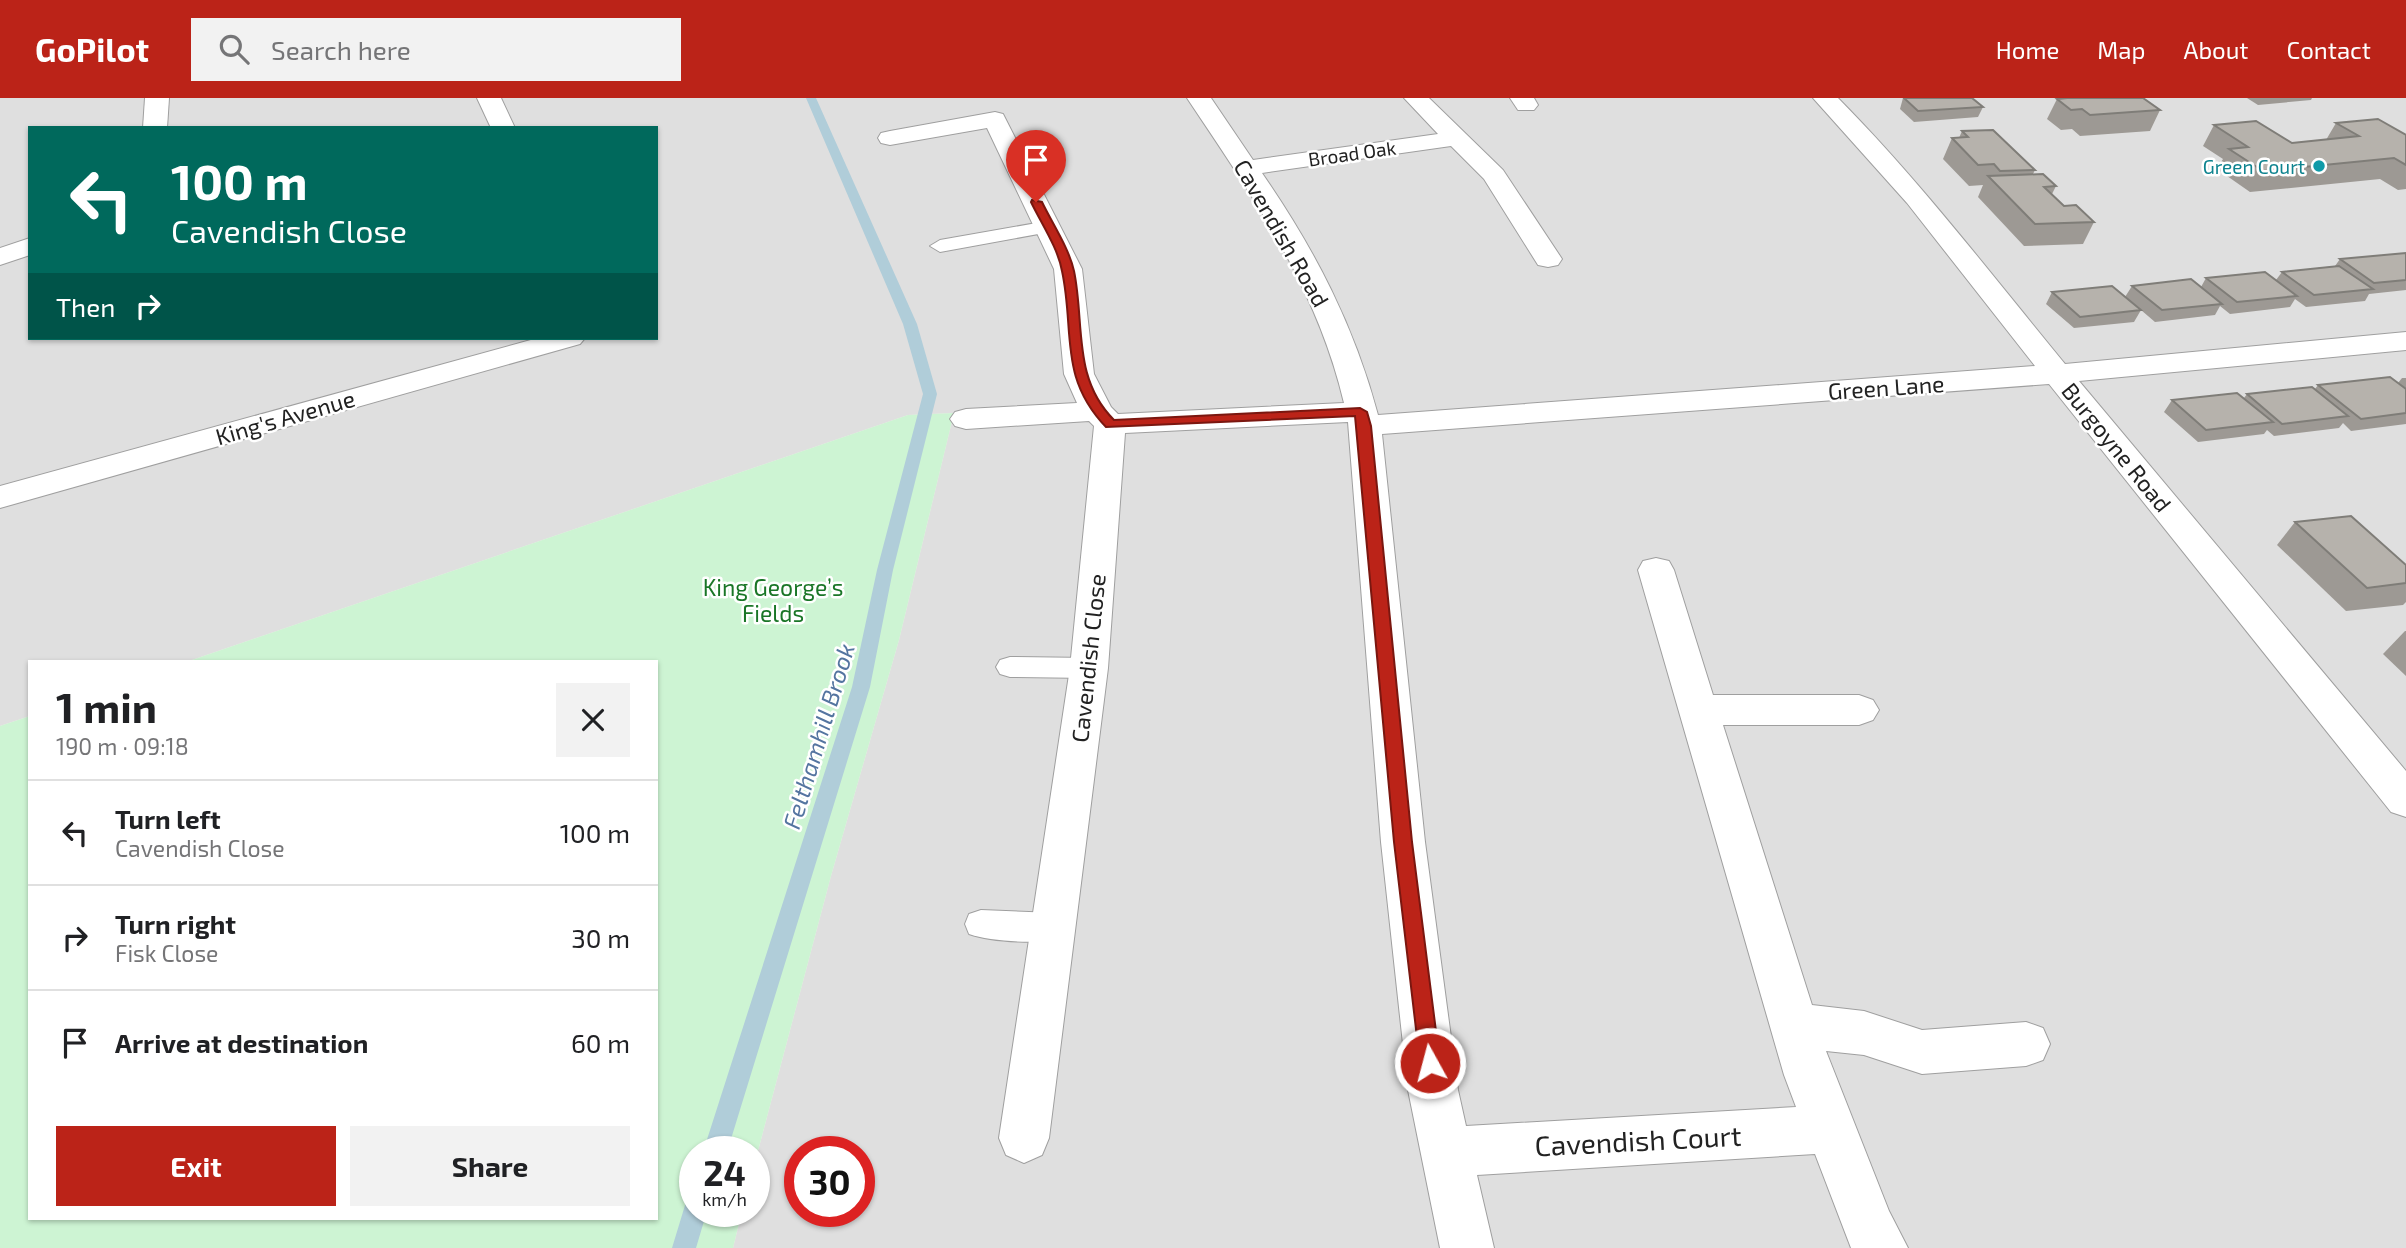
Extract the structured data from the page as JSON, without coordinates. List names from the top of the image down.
{
  "streets": {
    "street": [
      "Broad Oak",
      "Cavendish Road",
      "Green Lane",
      "King's Avenue",
      "Burgoyne Road",
      "Cavendish Close",
      "Cavendish Court"
    ]
  },
  "crossings": [
    ["Broad Oak", "Cavendish Road"],
    ["Cavendish Road", "Green Lane"],
    ["Cavendish Road", "Cavendish Court"],
    ["Green Lane", "Burgoyne Road"]
  ],
  "water": ["Felthamhill Brook"],
  "parks": ["King George’s Fields"],
  "places": ["Green Court"],
  "page": {
    "header": "GoPilot",
    "search": "Search here",
    "nav": [
      "Home",
      "Map",
      "About",
      "Contact"
    ],
    "turn": ["100 m", "Cavendish Close"],
    "then": "Then",
    "heading": ["1 min", "190 m · 09:18"],
    "list": [
      {
        "name": "Turn left",
        "note": "Cavendish Close",
        "value": "100 m"
      },
      {
        "name": "Turn right",
        "note": "Fisk Close",
        "value": "30 m"
      },
      {
        "name": "Arrive at destination",
        "value": "60 m"
      }
    ],
    "buttons": ["Exit", "Share"],
    "speed": "24 km/h",
    "limit": "30"
  }
}
